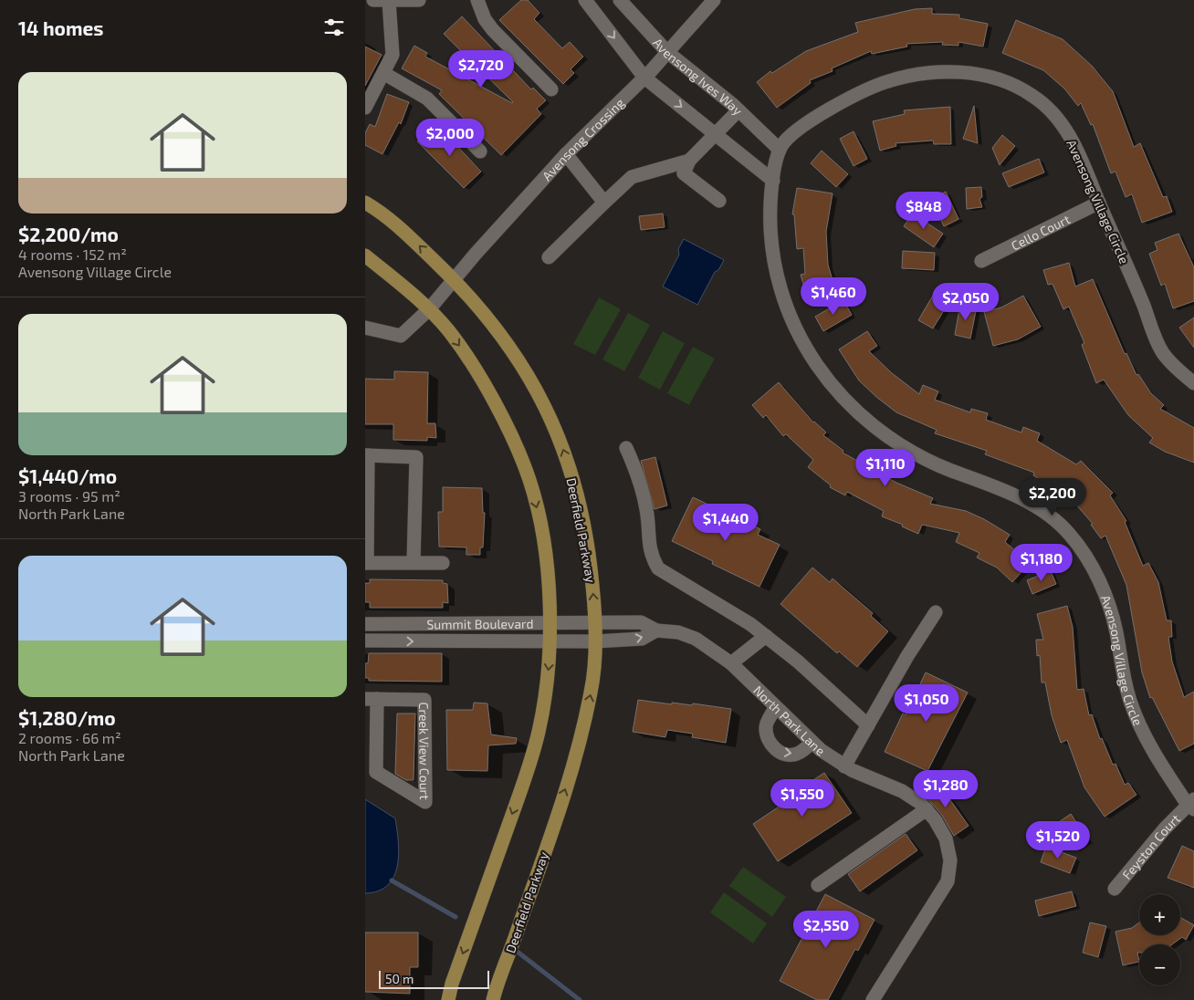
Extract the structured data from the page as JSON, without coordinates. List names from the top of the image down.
{
  "streets": {
    "main road": ["Deerfield Parkway"],
    "street": [
      "Avensong Ives Way",
      "Avensong Crossing",
      "Avensong Village Circle",
      "Cello Court",
      "Summit Boulevard",
      "North Park Lane",
      "Creek View Court",
      "Feyston Court"
    ]
  },
  "crossings": [
    ["Avensong Ives Way", "Avensong Crossing"],
    ["Avensong Ives Way", "Avensong Village Circle"],
    ["Avensong Crossing", "Deerfield Parkway"],
    ["Avensong Village Circle", "Cello Court"],
    ["Avensong Village Circle", "Feyston Court"],
    ["Deerfield Parkway", "Summit Boulevard"],
    ["Deerfield Parkway", "North Park Lane"],
    ["Summit Boulevard", "North Park Lane"]
  ],
  "scale_bar": "50 m",
  "page": {
    "heading": "14 homes",
    "price": [
      "$2,720",
      "$2,000",
      "$848",
      "$1,460",
      "$2,050",
      "$1,110",
      "$2,200",
      "$1,440",
      "$1,180",
      "$1,050",
      "$1,280",
      "$1,550",
      "$1,520",
      "$2,550"
    ],
    "list": [
      {
        "name": "$2,200/mo",
        "note": "4 rooms · 152 m² · Avensong Village Circle"
      },
      {
        "name": "$1,440/mo",
        "note": "3 rooms · 95 m² · North Park Lane"
      },
      {
        "name": "$1,280/mo",
        "note": "2 rooms · 66 m² · North Park Lane"
      }
    ],
    "map_buttons": ["+", "−"],
    "scale": "50 m"
  }
}
